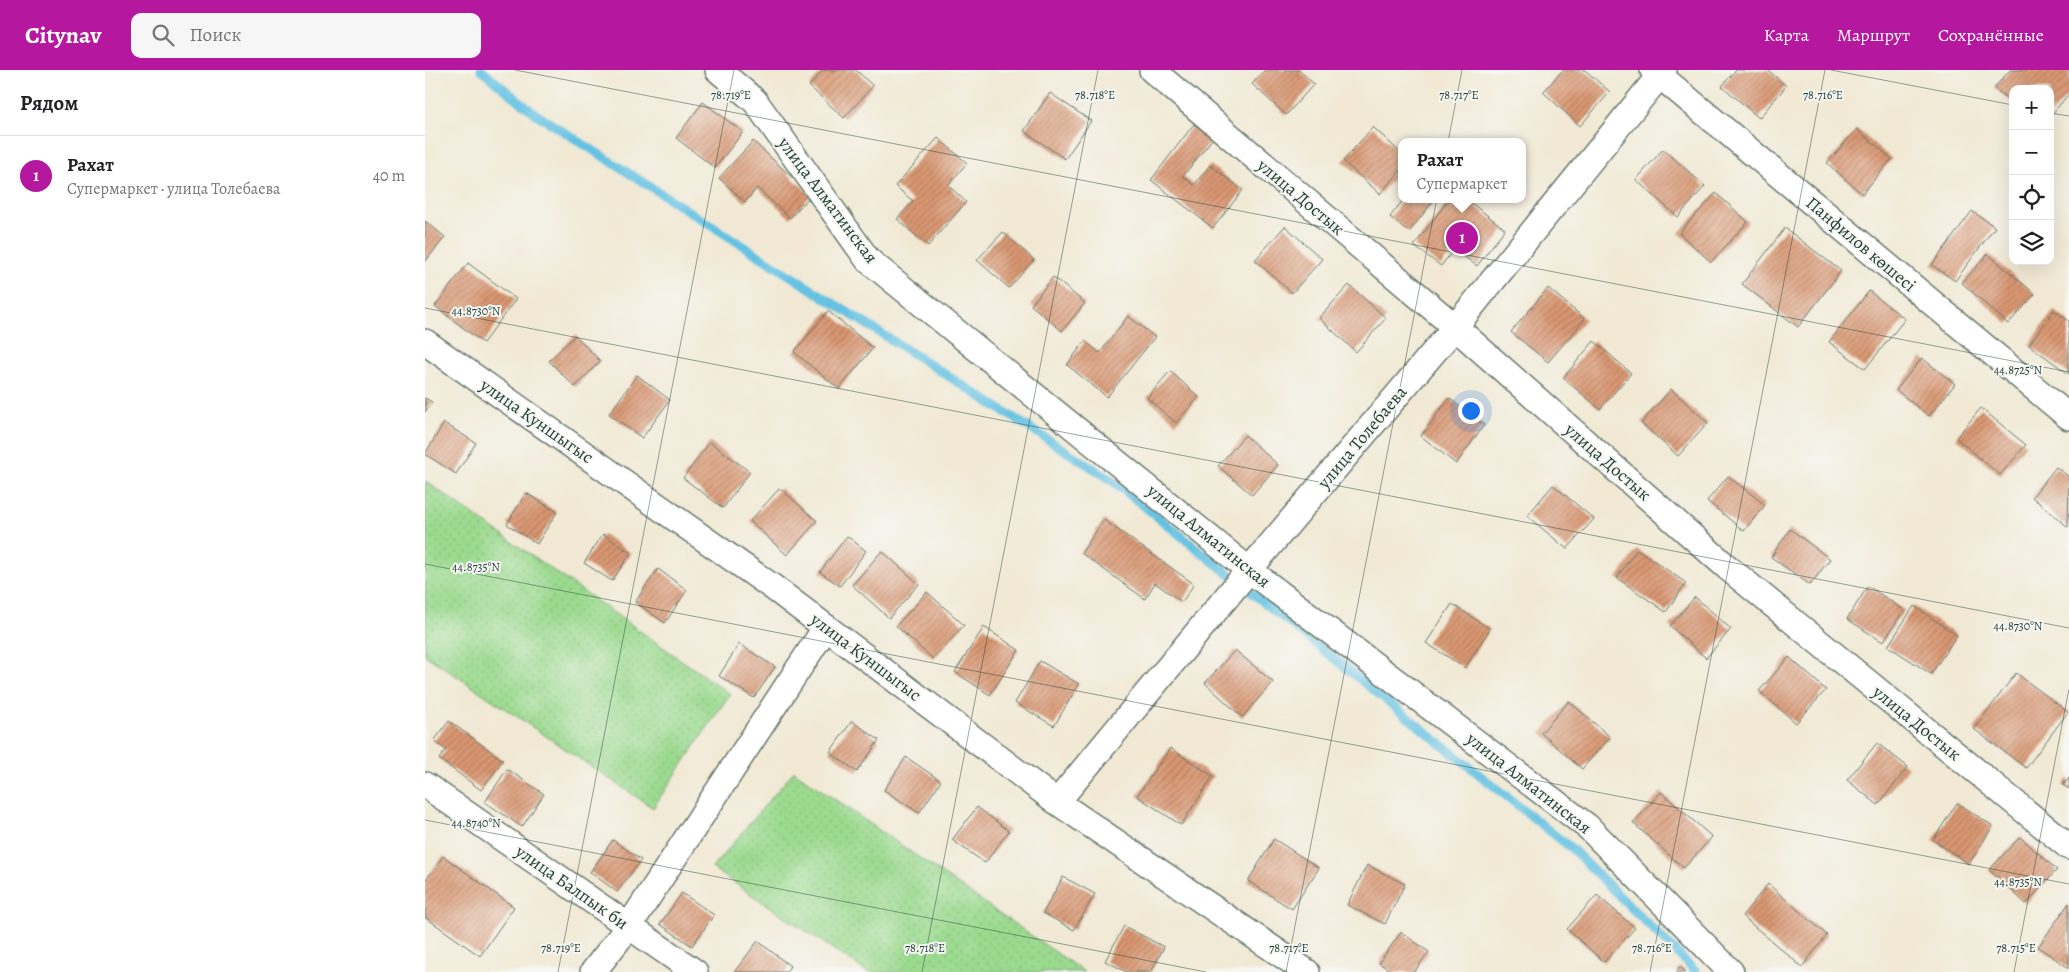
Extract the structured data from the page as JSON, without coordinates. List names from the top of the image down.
{
  "streets": {
    "street": [
      "улица Достык",
      "улица Алматинская",
      "Панфилов көшесі",
      "улица Куншыгыс",
      "улица Толебаева",
      "улица Балпык би"
    ]
  },
  "crossings": [
    ["улица Достык", "улица Толебаева"],
    ["улица Алматинская", "улица Толебаева"],
    ["Панфилов көшесі", "улица Толебаева"],
    ["улица Куншыгыс", "улица Толебаева"]
  ],
  "page": {
    "header": "Citynav",
    "search": "Поиск",
    "nav": ["Карта", "Маршрут", "Сохранённые"],
    "heading": "Рядом",
    "map_buttons": ["+", "−"],
    "list": [
      {
        "mark": "1",
        "name": "Рахат",
        "note": "Супермаркет · улица Толебаева",
        "value": "40 m"
      }
    ],
    "popup": ["Рахат", "Супермаркет"],
    "pins": "1"
  },
  "coordinates": [
    "78.719°E",
    "78.718°E",
    "78.717°E",
    "78.716°E",
    "44.8730°N",
    "44.8725°N",
    "44.8735°N",
    "44.8740°N",
    "78.715°E"
  ]
}
